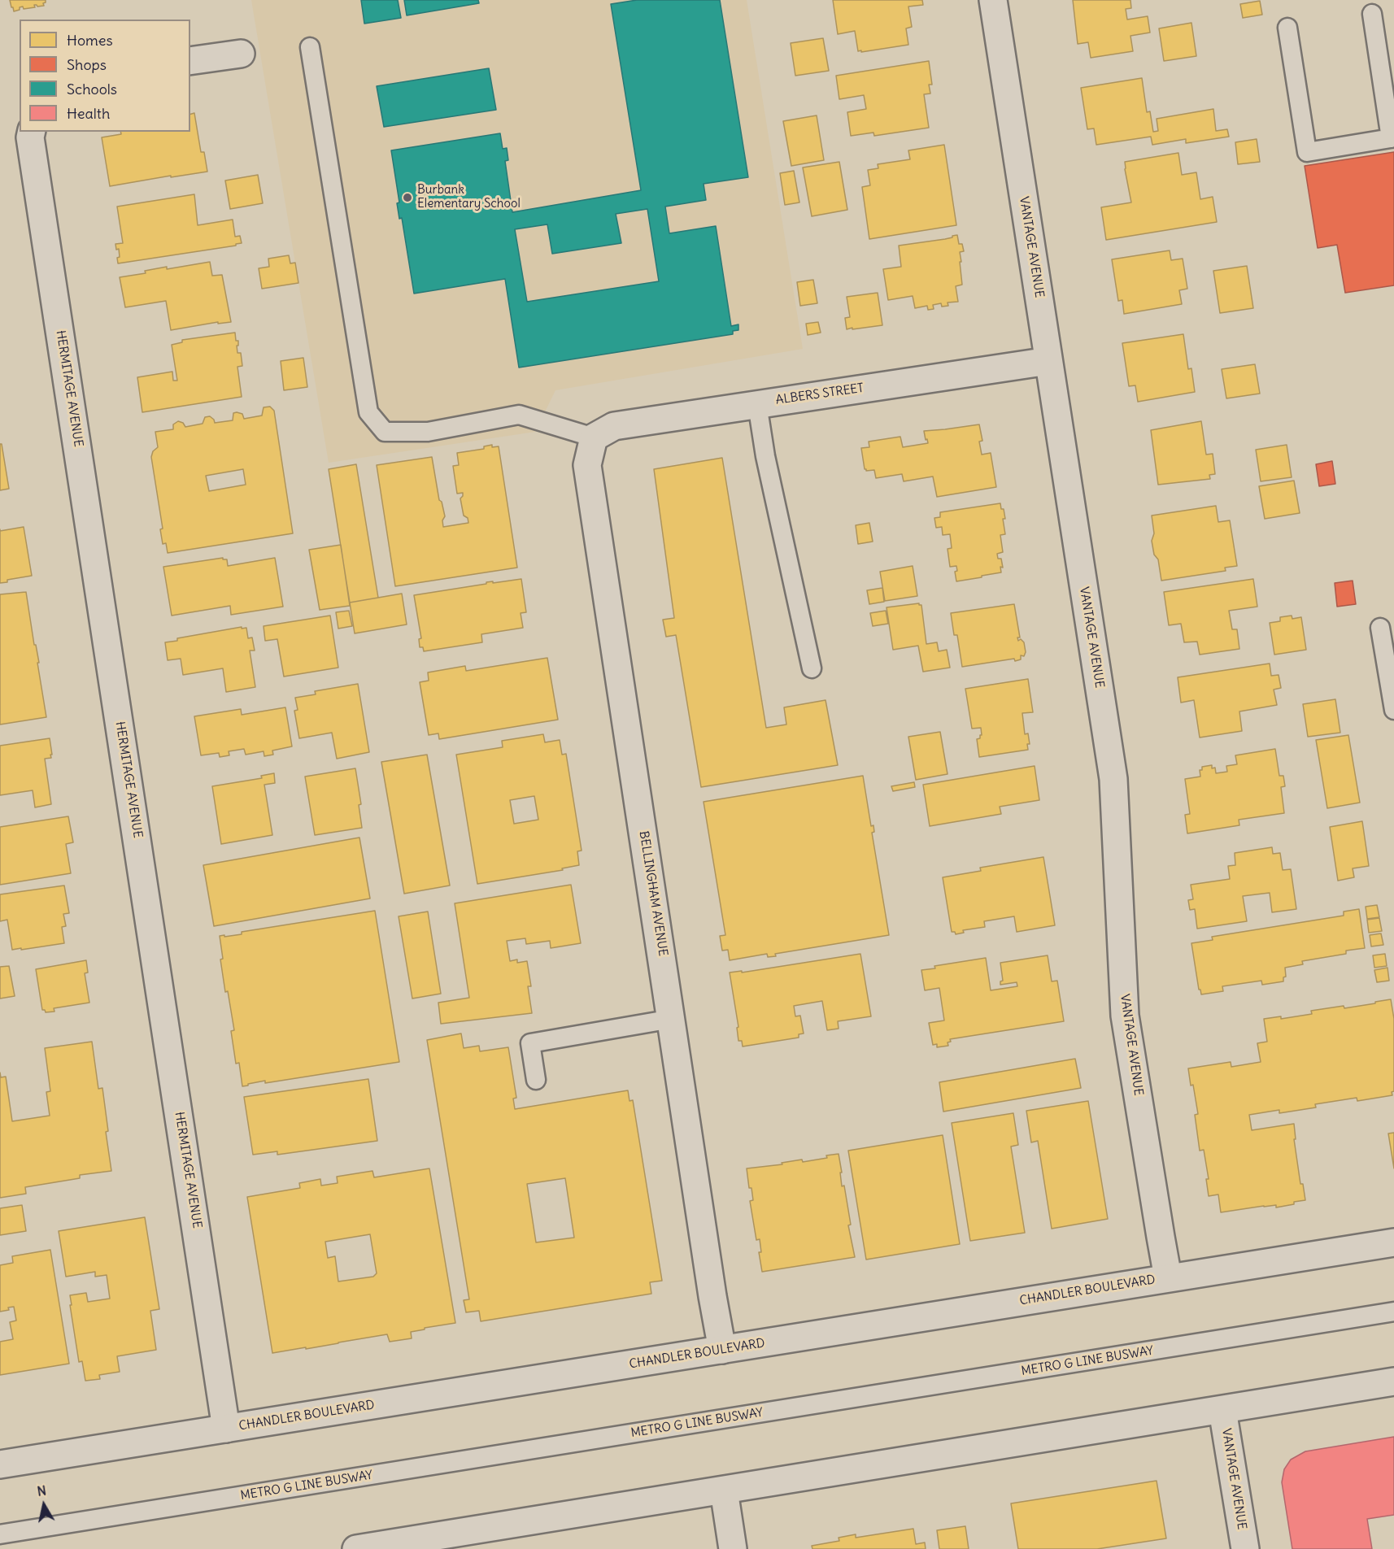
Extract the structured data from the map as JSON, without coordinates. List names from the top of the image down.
{
  "streets": {
    "street": [
      "VANTAGE AVENUE",
      "HERMITAGE AVENUE",
      "ALBERS STREET",
      "BELLINGHAM AVENUE",
      "CHANDLER BOULEVARD"
    ],
    "lane": ["METRO G LINE BUSWAY"]
  },
  "crossings": [
    ["VANTAGE AVENUE", "ALBERS STREET"],
    ["VANTAGE AVENUE", "CHANDLER BOULEVARD"],
    ["HERMITAGE AVENUE", "CHANDLER BOULEVARD"],
    ["ALBERS STREET", "BELLINGHAM AVENUE"],
    ["BELLINGHAM AVENUE", "CHANDLER BOULEVARD"]
  ],
  "places": ["Burbank Elementary School"],
  "legend": [
    "Homes",
    "Shops",
    "Schools",
    "Health"
  ],
  "north": "top"
}
